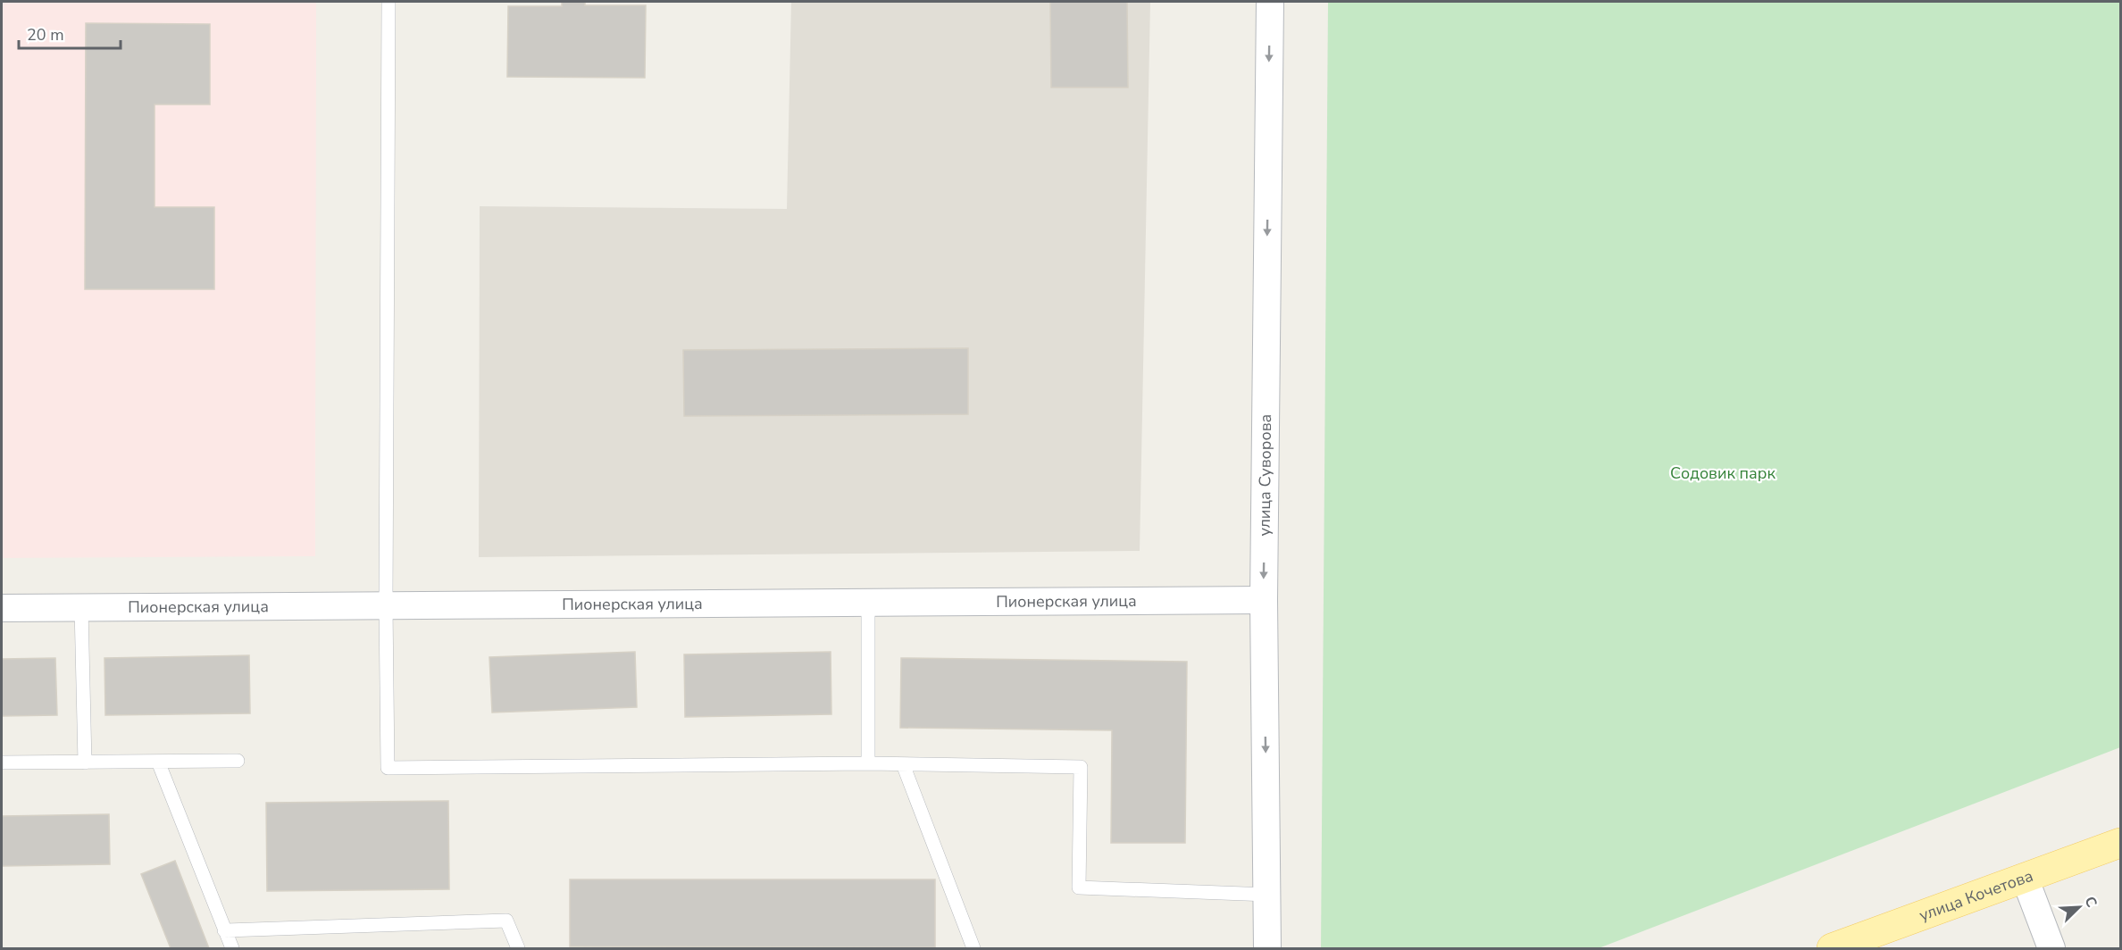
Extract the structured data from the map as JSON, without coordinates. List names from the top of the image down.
{
  "streets": {
    "main road": ["улица Кочетова"],
    "street": ["улица Суворова", "Пионерская улица"]
  },
  "crossings": [
    ["улица Суворова", "Пионерская улица"]
  ],
  "one_way": ["улица Суворова"],
  "parks": ["Содовик парк"],
  "scale_bar": "20 m",
  "north": "top right"
}
